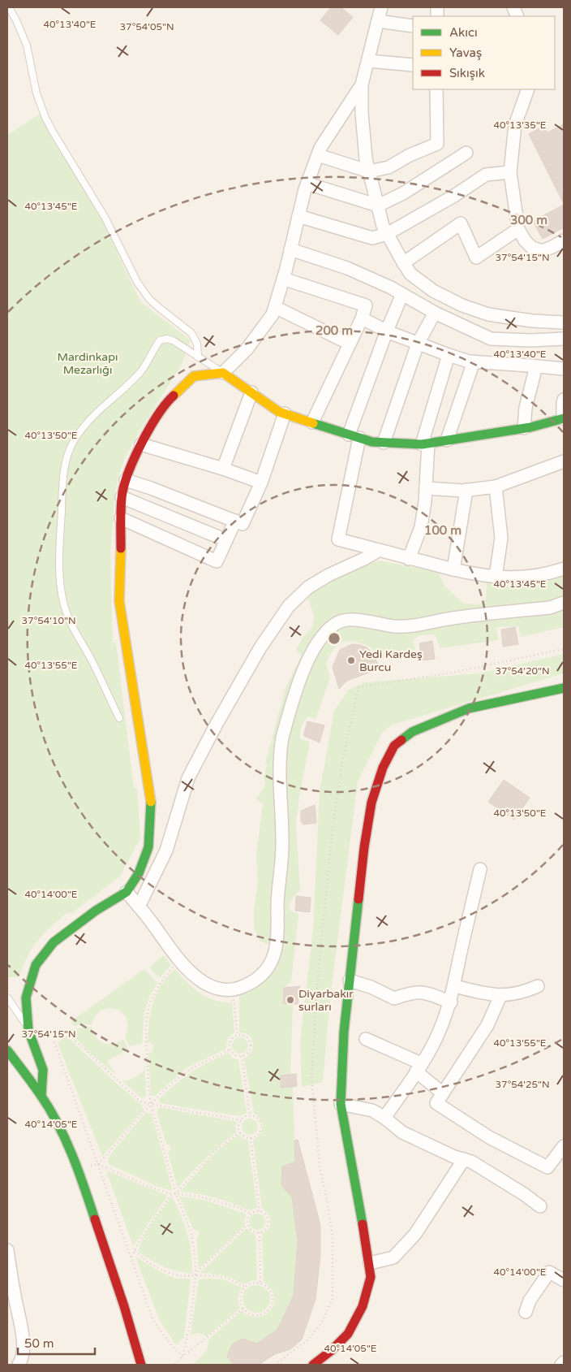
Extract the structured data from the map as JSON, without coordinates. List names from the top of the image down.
{
  "parks": ["Mardinkapı Mezarlığı"],
  "places": ["Yedi Kardeş Burcu", "Diyarbakır surları"],
  "legend": ["Akıcı", "Yavaş", "Sıkışık"],
  "scale_bar": "50 m",
  "coordinates": [
    "40°13'40\"E",
    "37°54'05\"N",
    "40°13'35\"E",
    "40°13'45\"E",
    "37°54'15\"N",
    "40°13'50\"E",
    "37°54'10\"N",
    "40°13'55\"E",
    "37°54'20\"N",
    "40°14'00\"E",
    "37°54'25\"N",
    "40°14'05\"E"
  ],
  "rings": ["300 m", "200 m", "100 m"]
}
